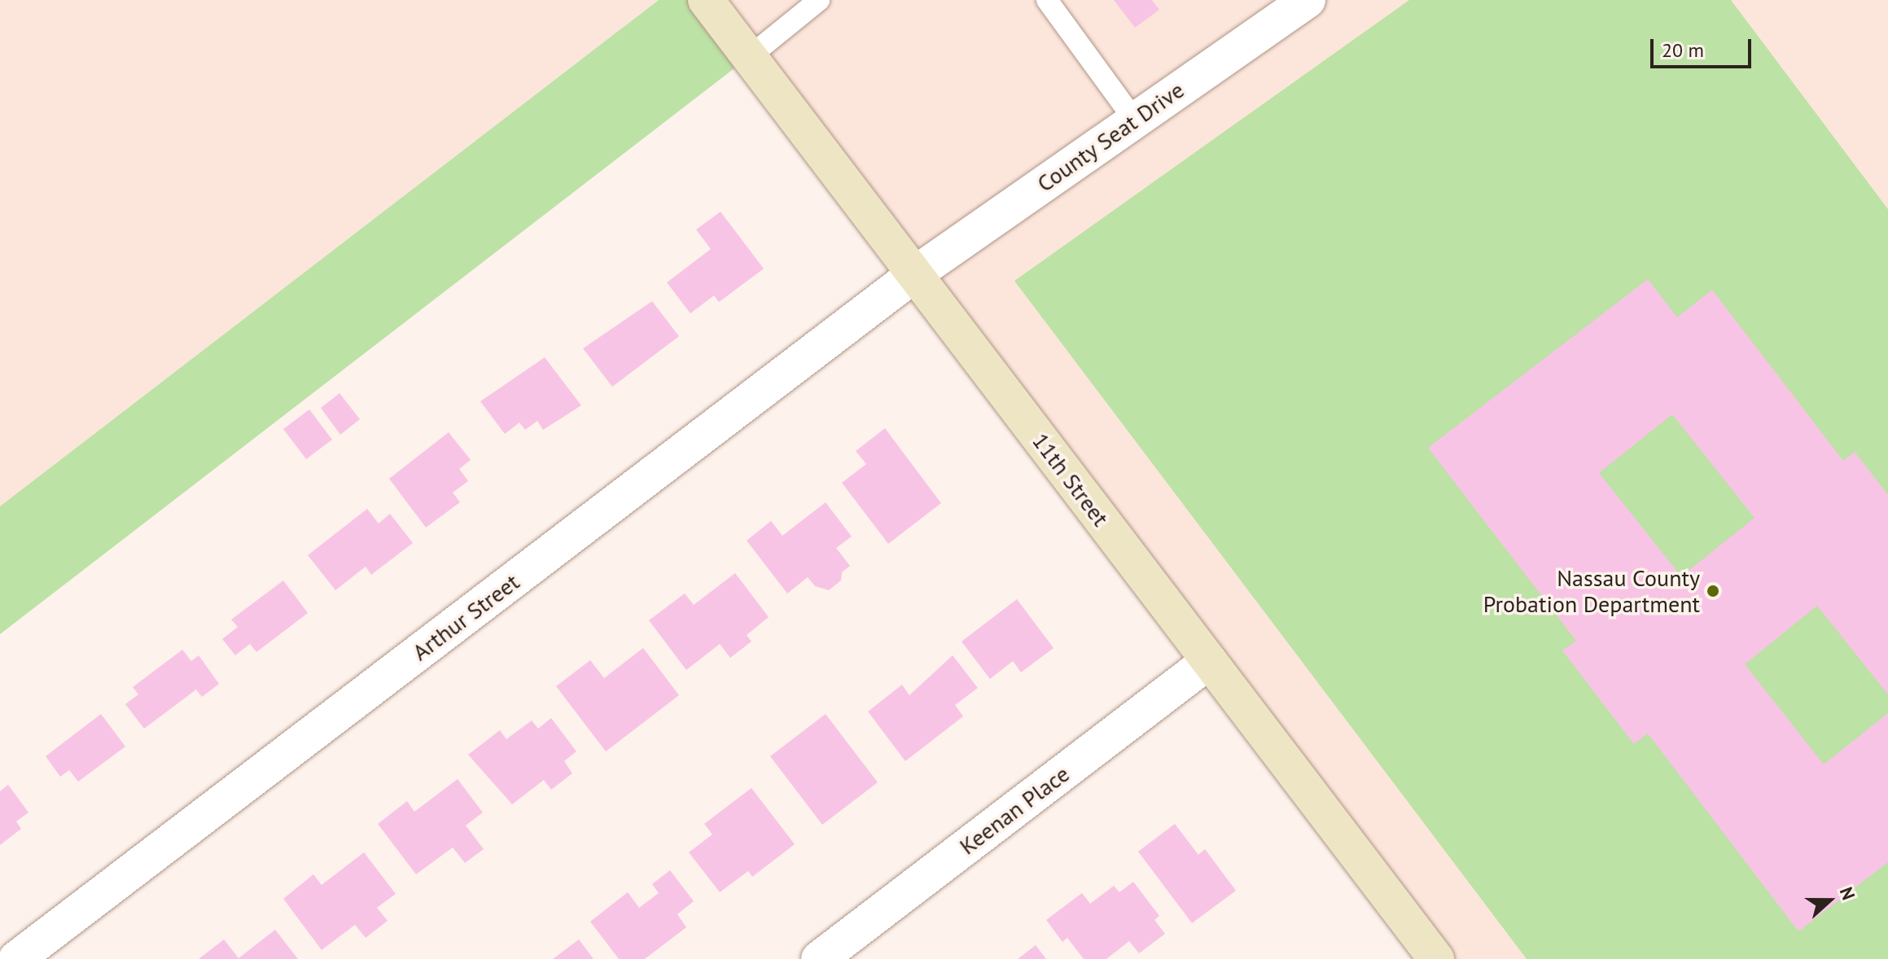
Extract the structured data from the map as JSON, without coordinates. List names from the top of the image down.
{
  "streets": {
    "main road": ["11th Street"],
    "street": ["County Seat Drive", "Arthur Street", "Keenan Place"]
  },
  "crossings": [
    ["County Seat Drive", "11th Street"],
    ["County Seat Drive", "Arthur Street"],
    ["11th Street", "Arthur Street"],
    ["11th Street", "Keenan Place"]
  ],
  "places": ["Nassau County Probation Department"],
  "scale_bar": "20 m",
  "north": "right"
}
